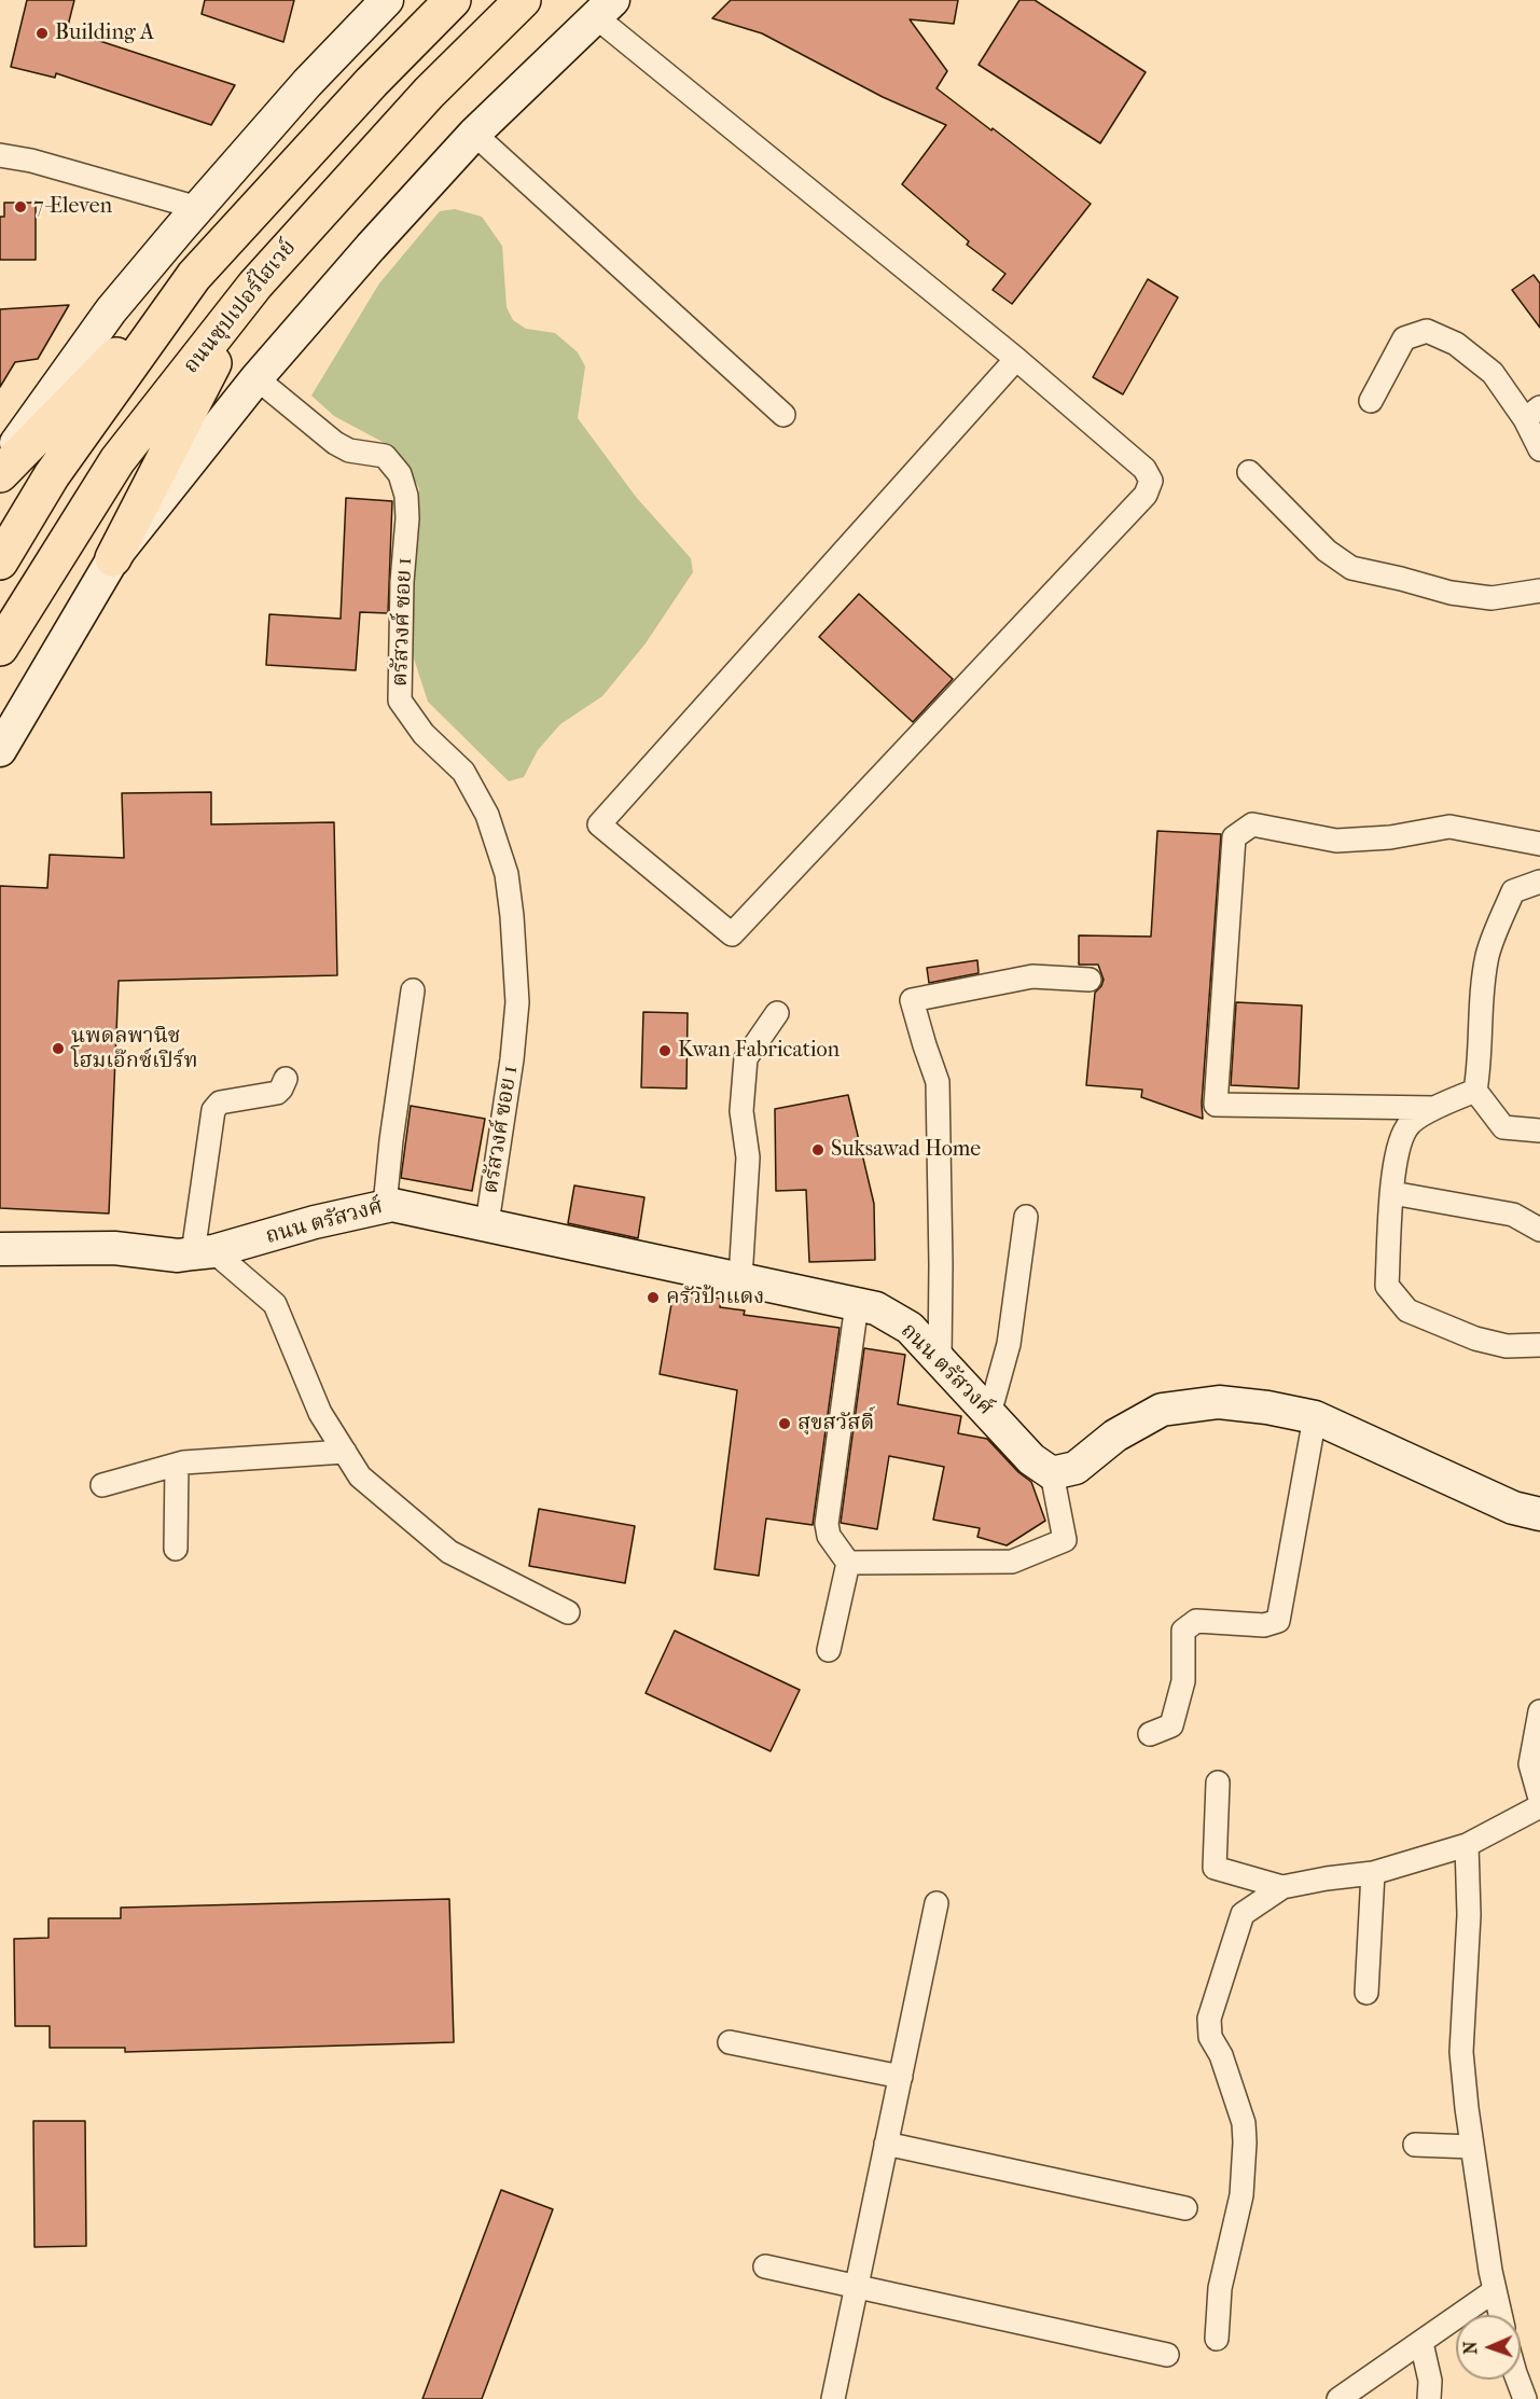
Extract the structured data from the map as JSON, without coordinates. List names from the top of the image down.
{
  "streets": {
    "highway": ["ถนนซุปเปอร์ไฮเวย์"],
    "street": ["ตรัสวงศ์ ซอย 1", "ถนน ตรัสวงศ์"]
  },
  "crossings": [
    ["ตรัสวงศ์ ซอย 1", "ถนน ตรัสวงศ์"]
  ],
  "places": [
    "Building A",
    "7-Eleven",
    "นพดลพานิช โฮมเอ๊กซ์เปิร์ท",
    "Kwan Fabrication",
    "Suksawad Home",
    "ครัวป้าแดง",
    "สุขสวัสดิ์"
  ],
  "north": "left"
}
